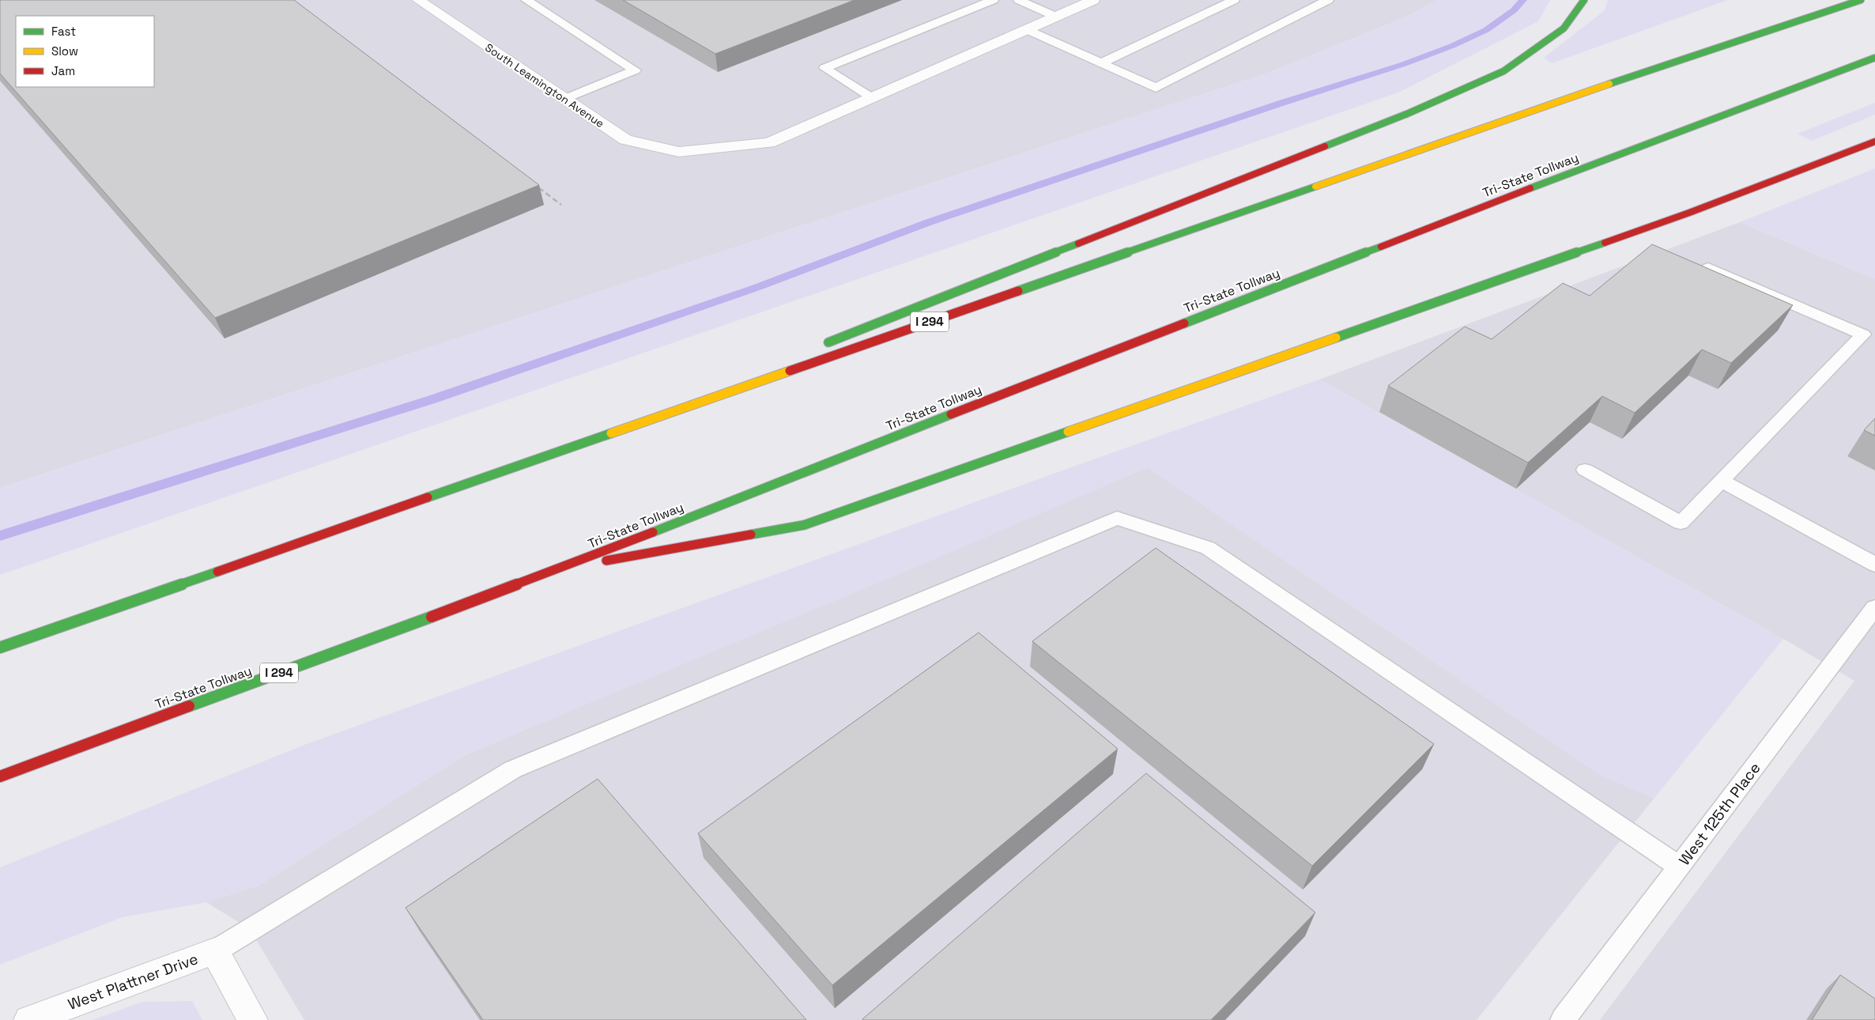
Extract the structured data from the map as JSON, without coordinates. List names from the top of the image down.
{
  "streets": {
    "highway": ["Tri-State Tollway", "I 294"],
    "street": ["South Leamington Avenue", "West Plattner Drive"],
    "lane": ["West 125th Place"]
  },
  "legend": ["Fast", "Slow", "Jam"]
}
